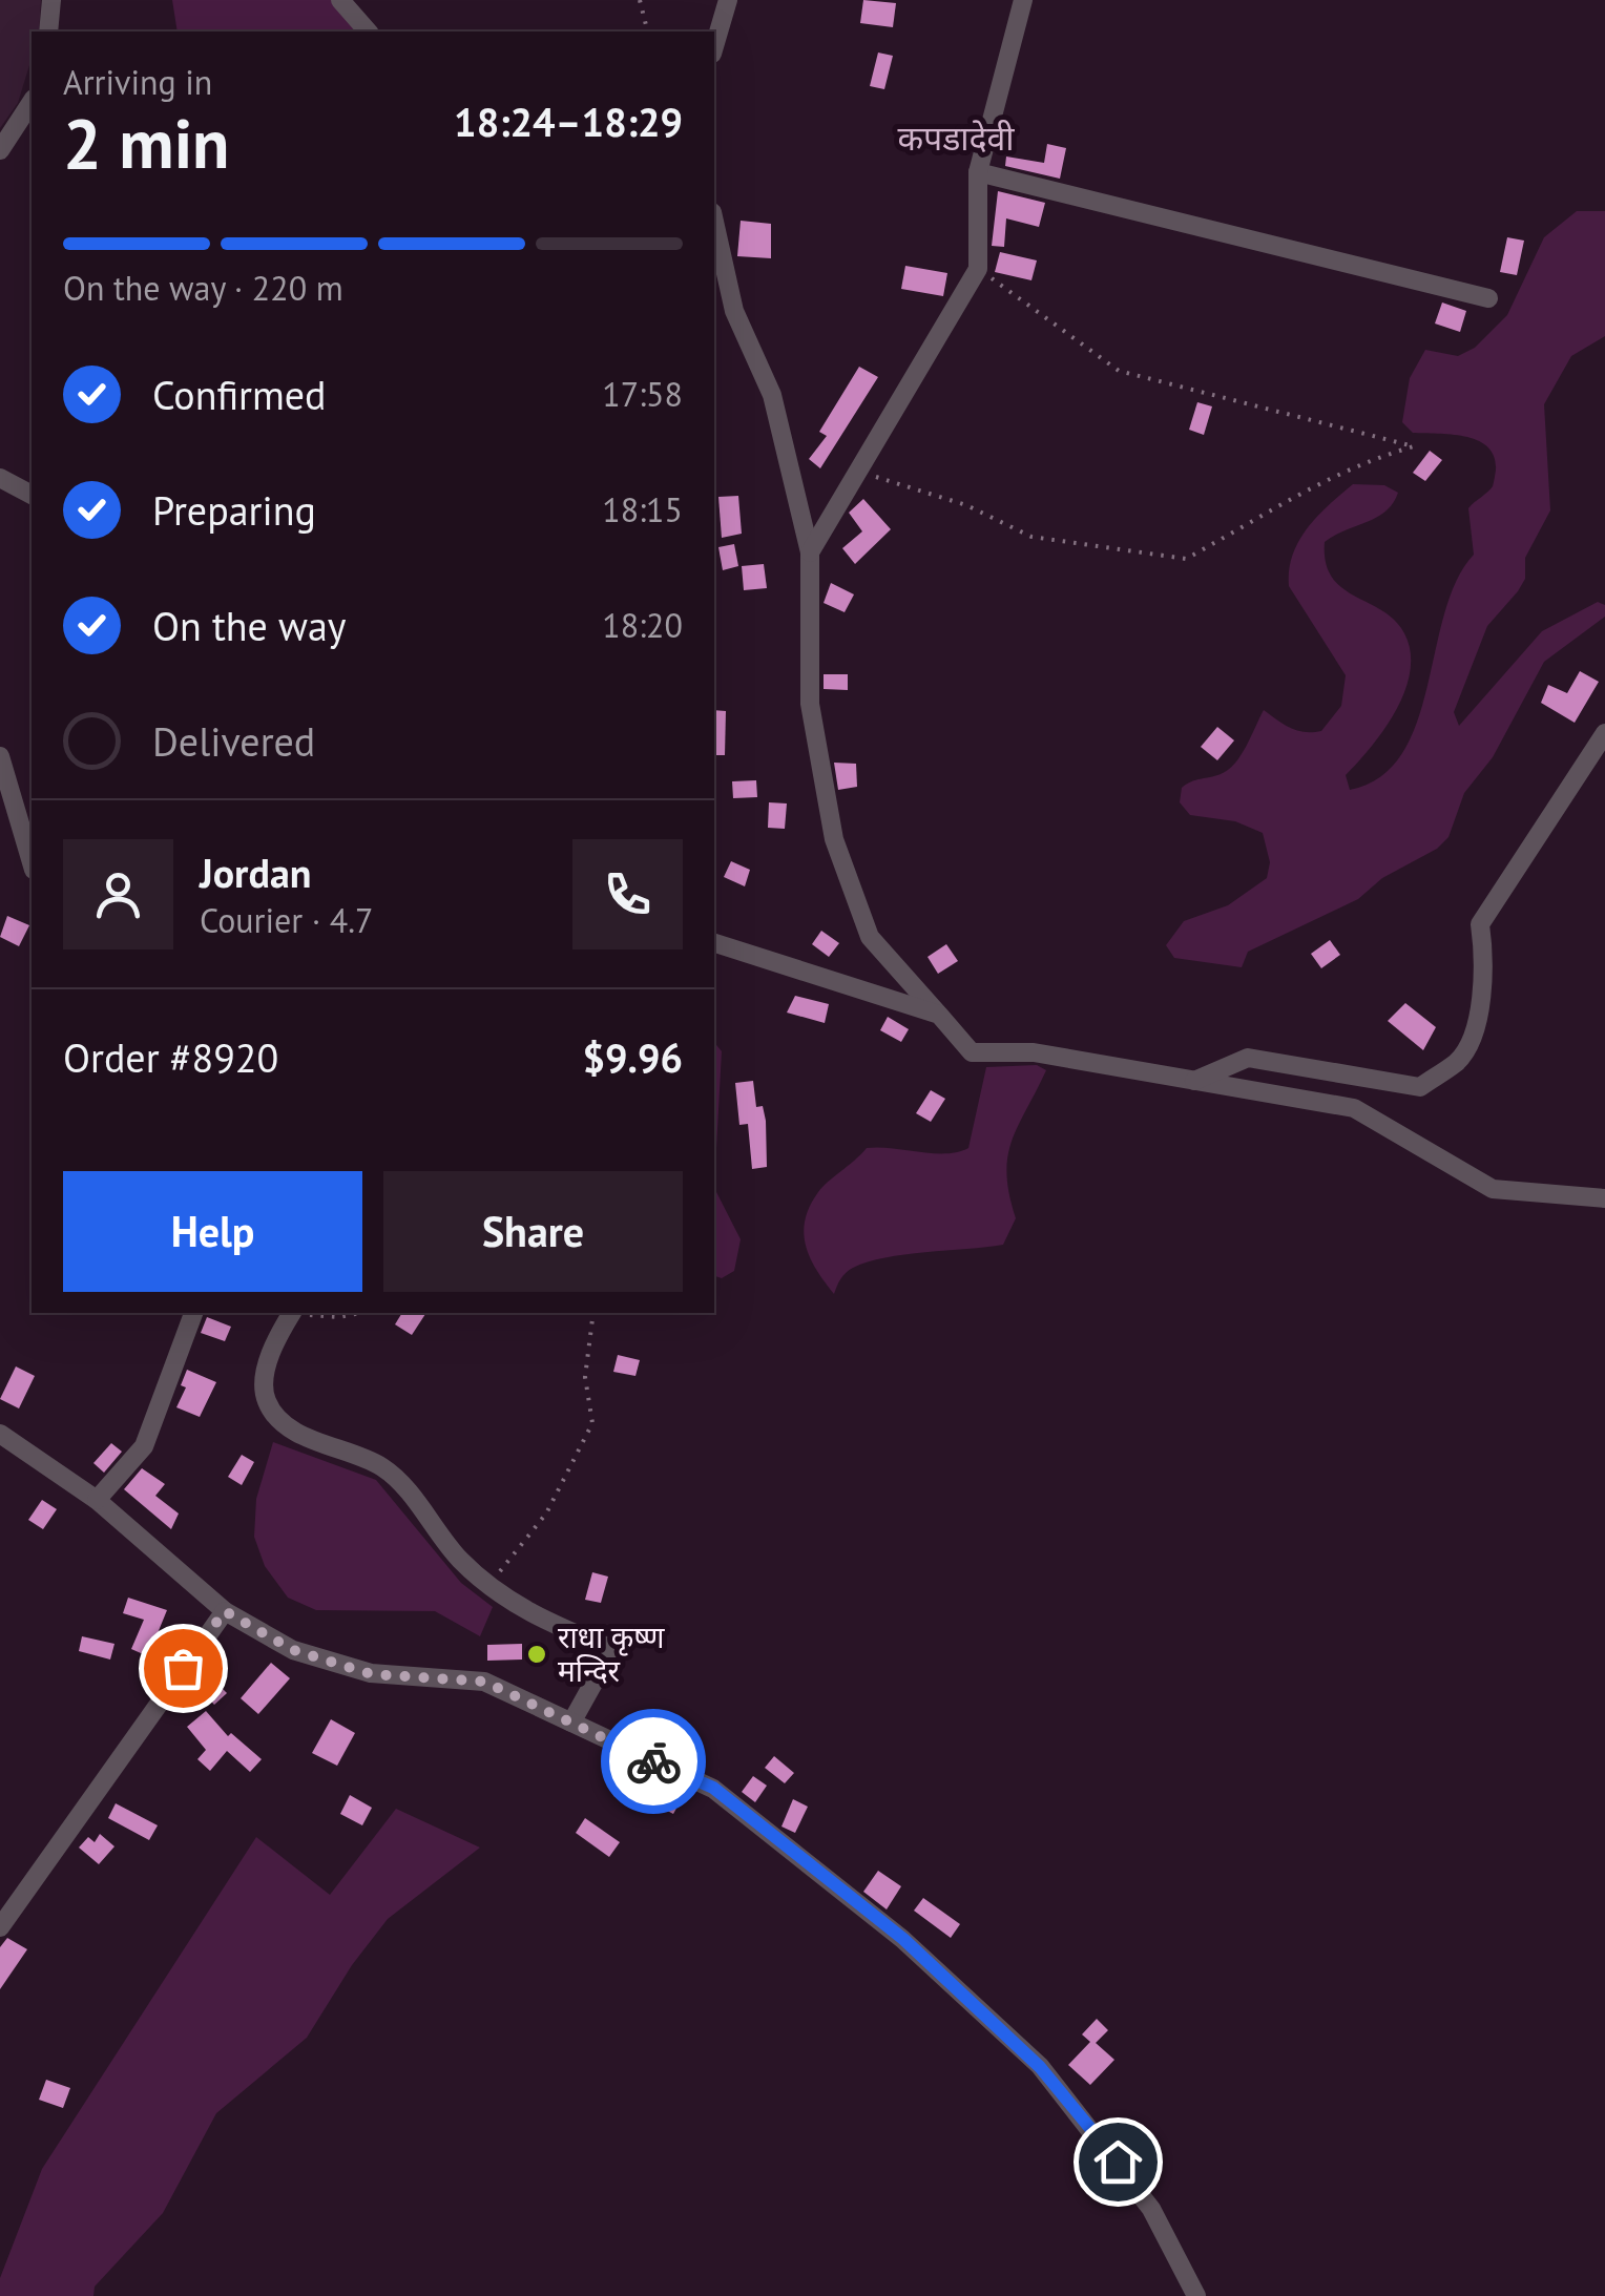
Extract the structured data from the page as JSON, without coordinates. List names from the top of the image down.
{
  "districts": ["कपडादेवी"],
  "places": ["राधा कृष्ण मन्दिर"],
  "page": {
    "heading": ["2 min", "Arriving in", "18:24–18:29"],
    "panel": [
      "Jordan",
      "Courier · 4.7",
      "Order #8920",
      "$9.96"
    ],
    "bar": "On the way · 220 m",
    "list": [
      ["Confirmed", "17:58"],
      ["Preparing", "18:15"],
      ["On the way", "18:20"],
      "Delivered"
    ],
    "buttons": ["Help", "Share"]
  }
}
